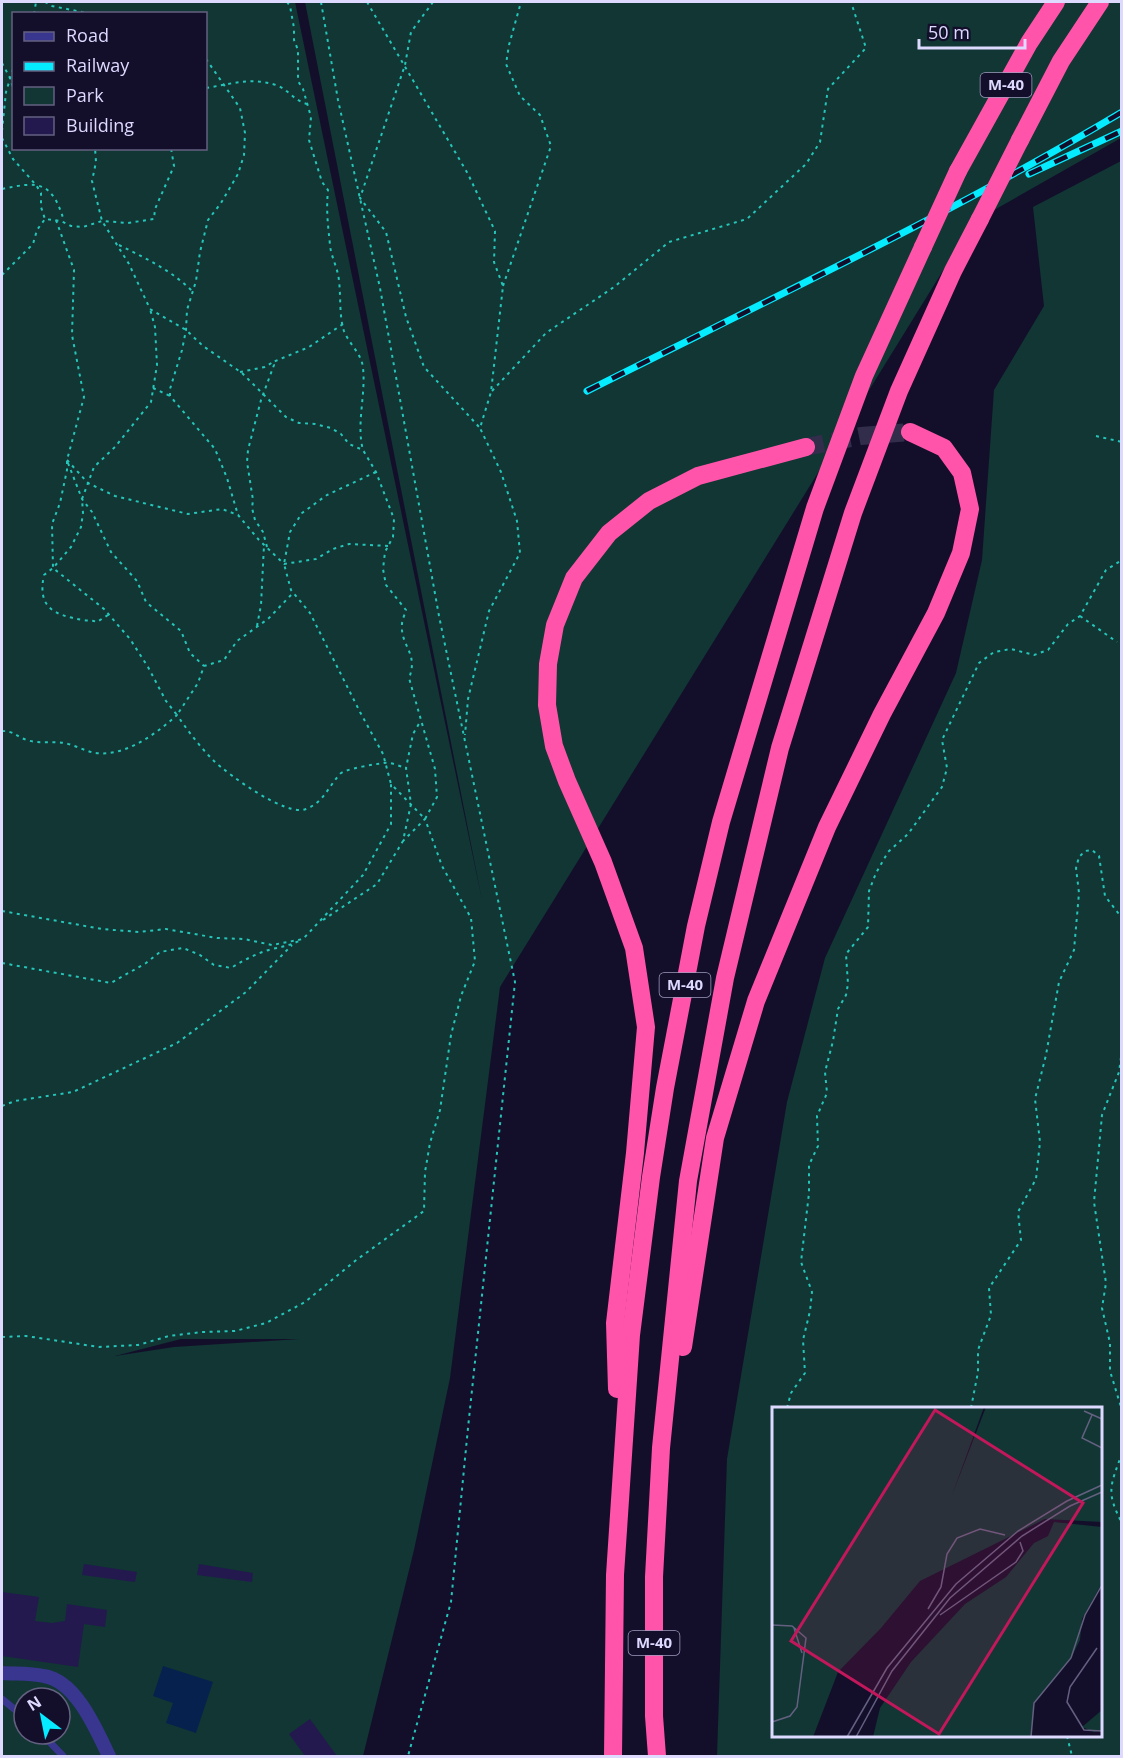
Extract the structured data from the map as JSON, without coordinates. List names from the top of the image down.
{
  "streets": {
    "highway": ["M-40"]
  },
  "legend": [
    "Road",
    "Railway",
    "Park",
    "Building"
  ],
  "scale_bar": "50 m",
  "north": "top left"
}
